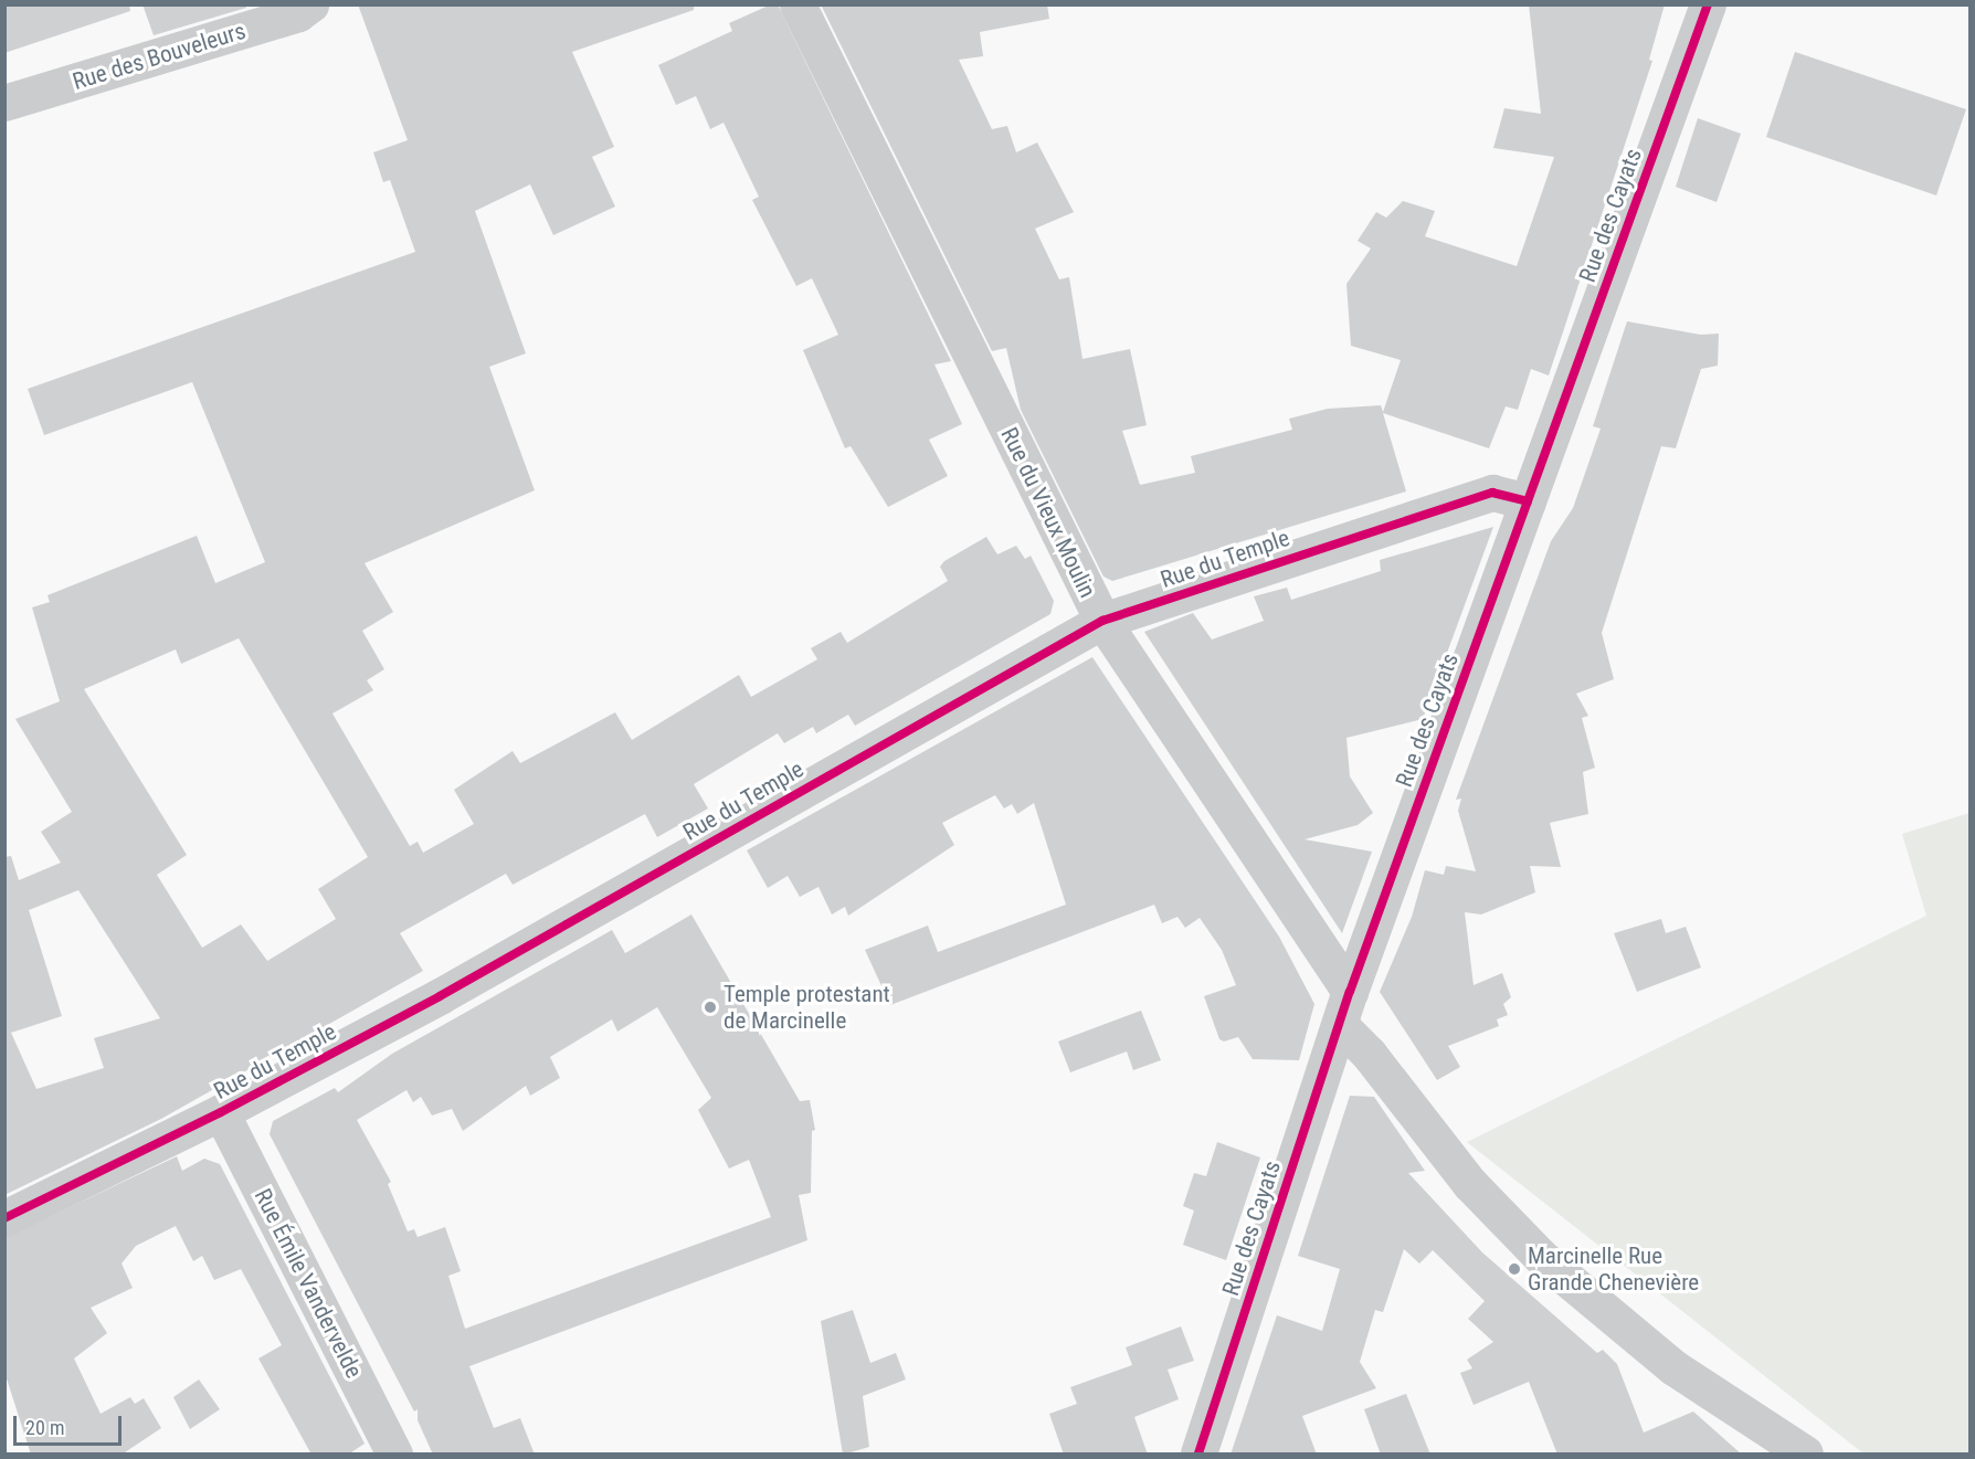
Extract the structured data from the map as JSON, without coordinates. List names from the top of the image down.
{
  "streets": {
    "street": [
      "Rue des Bouveleurs",
      "Rue des Cayats",
      "Rue du Vieux Moulin",
      "Rue du Temple",
      "Rue Émile Vandervelde"
    ]
  },
  "crossings": [
    ["Rue des Cayats", "Rue du Vieux Moulin"],
    ["Rue des Cayats", "Rue du Temple"],
    ["Rue du Vieux Moulin", "Rue du Temple"],
    ["Rue du Temple", "Rue Émile Vandervelde"]
  ],
  "places": ["Temple protestant de Marcinelle", "Marcinelle Rue Grande Chenevière"],
  "scale_bar": "20 m"
}
